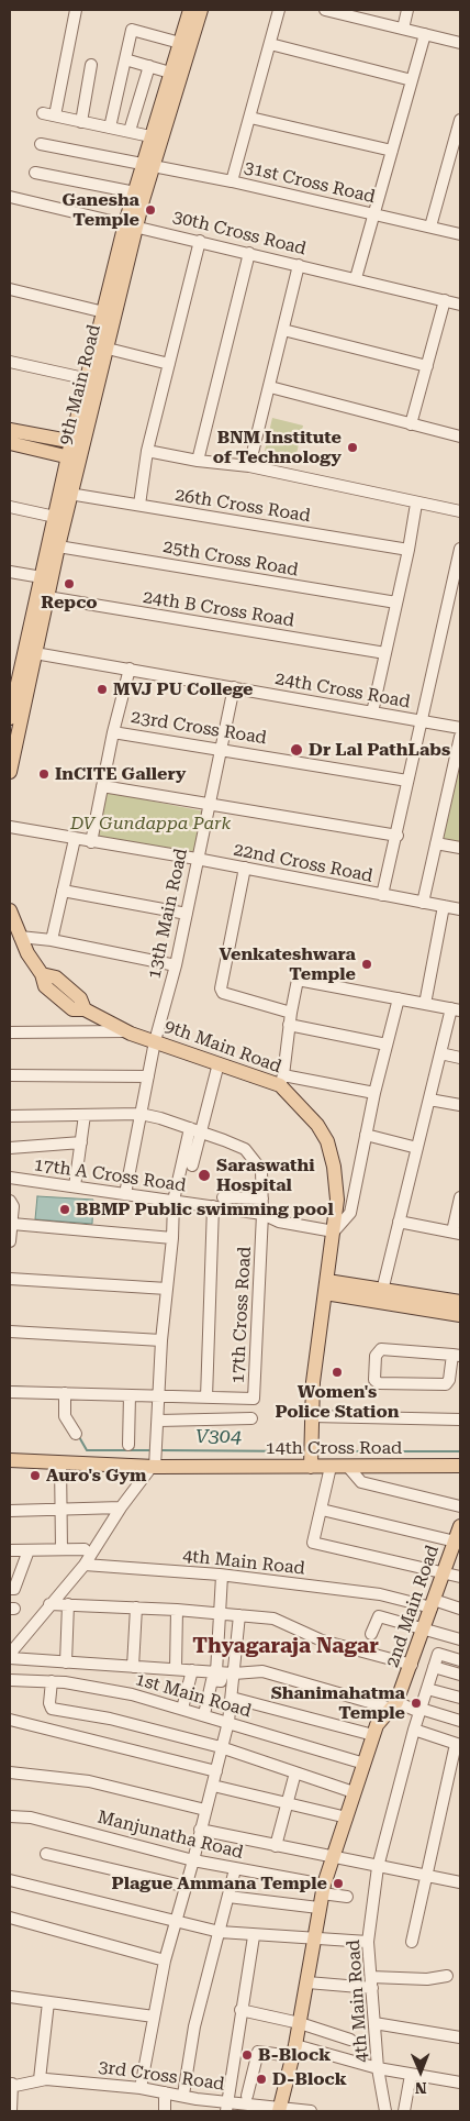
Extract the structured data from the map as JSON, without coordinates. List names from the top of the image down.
{
  "streets": {
    "main road": ["9th Main Road", "14th Cross Road", "2nd Main Road"],
    "street": [
      "31st Cross Road",
      "30th Cross Road",
      "26th Cross Road",
      "25th Cross Road",
      "24th B Cross Road",
      "24th Cross Road",
      "23rd Cross Road",
      "22nd Cross Road",
      "13th Main Road",
      "17th A Cross Road",
      "17th Cross Road",
      "4th Main Road",
      "1st Main Road",
      "Manjunatha Road",
      "3rd Cross Road"
    ]
  },
  "crossings": [
    ["31st Cross Road", "9th Main Road"],
    ["30th Cross Road", "9th Main Road"],
    ["9th Main Road", "26th Cross Road"],
    ["9th Main Road", "25th Cross Road"],
    ["9th Main Road", "24th B Cross Road"],
    ["9th Main Road", "24th Cross Road"],
    ["9th Main Road", "13th Main Road"],
    ["9th Main Road", "17th A Cross Road"],
    ["9th Main Road", "14th Cross Road"],
    ["24th Cross Road", "13th Main Road"],
    ["23rd Cross Road", "13th Main Road"],
    ["22nd Cross Road", "13th Main Road"],
    ["13th Main Road", "17th A Cross Road"],
    ["13th Main Road", "17th Cross Road"],
    ["17th A Cross Road", "17th Cross Road"],
    ["4th Main Road", "2nd Main Road"],
    ["2nd Main Road", "1st Main Road"],
    ["2nd Main Road", "Manjunatha Road"],
    ["2nd Main Road", "3rd Cross Road"]
  ],
  "districts": ["Thyagaraja Nagar"],
  "water": ["V304"],
  "parks": ["DV Gundappa Park"],
  "places": [
    "Ganesha Temple",
    "BNM Institute of Technology",
    "Repco",
    "MVJ PU College",
    "Dr Lal PathLabs",
    "InCITE Gallery",
    "Venkateshwara Temple",
    "Saraswathi Hospital",
    "BBMP Public swimming pool",
    "Women's Police Station",
    "Auro's Gym",
    "Shanimahatma Temple",
    "Plague Ammana Temple",
    "B-Block",
    "D-Block"
  ],
  "north": "bottom"
}
